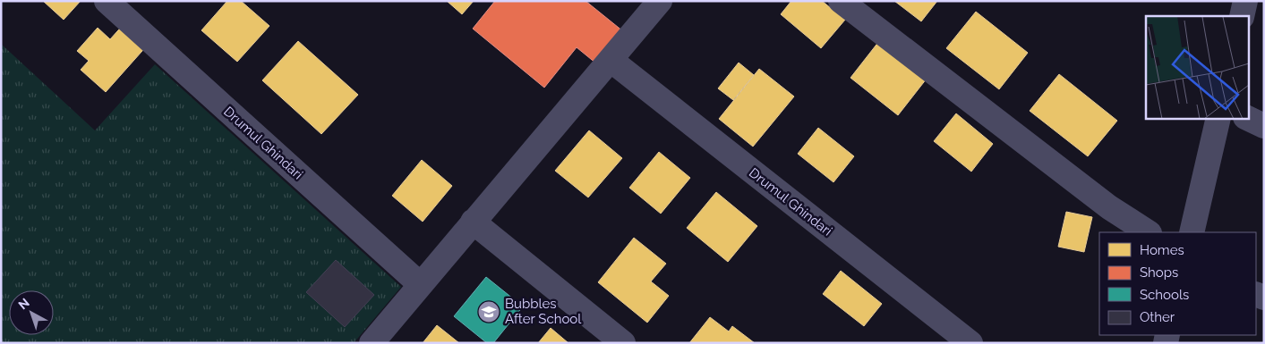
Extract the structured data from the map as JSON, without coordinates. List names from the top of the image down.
{
  "streets": {
    "street": ["Drumul Ghindari"]
  },
  "places": {
    "school or university": ["Bubbles After School"]
  },
  "legend": [
    "Homes",
    "Shops",
    "Schools",
    "Other"
  ],
  "north": "top left"
}
